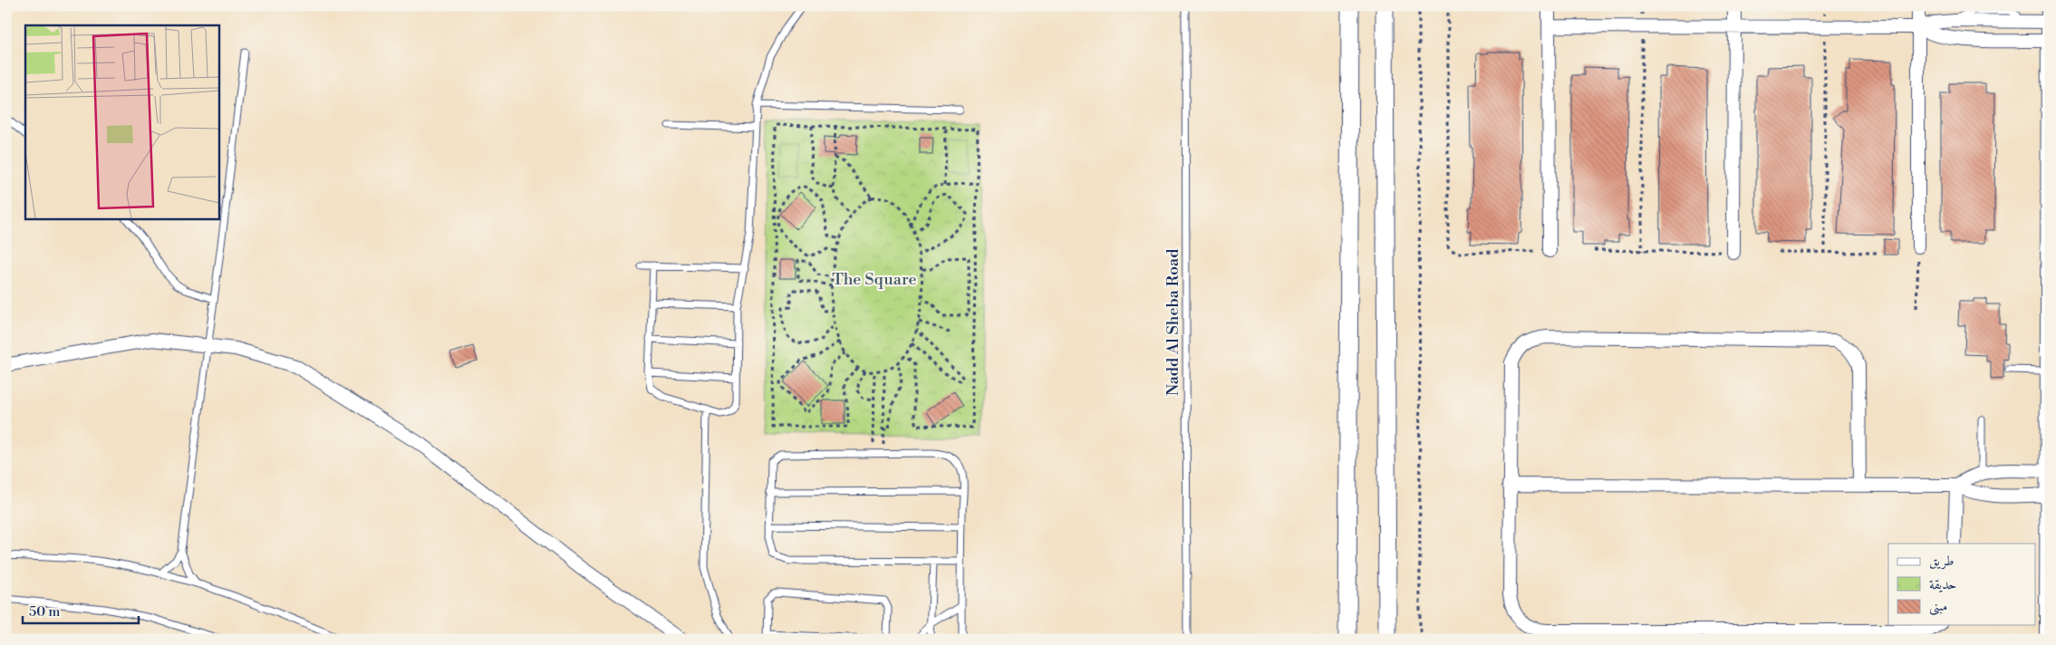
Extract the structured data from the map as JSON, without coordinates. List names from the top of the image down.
{
  "streets": {
    "lane": ["Nadd Al Sheba Road"]
  },
  "parks": ["The Square"],
  "legend": ["طريق", "حديقة", "مبنى"],
  "scale_bar": "50 m"
}
